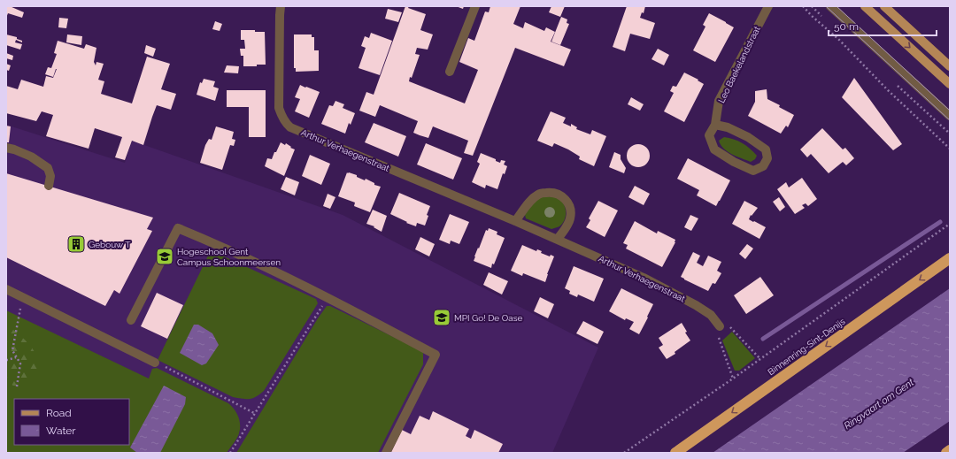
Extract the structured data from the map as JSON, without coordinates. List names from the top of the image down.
{
  "streets": {
    "highway": ["Binnenring-Sint-Denijs"],
    "street": ["Leo Baekelandstraat", "Arthur Verhaegenstraat"]
  },
  "one_way": ["Binnenring-Sint-Denijs"],
  "water": ["Ringvaart om Gent"],
  "places": {
    "building": ["Gebouw T"],
    "school or university": ["Hogeschool Gent Campus Schoonmeersen", "MPI Go! De Oase"]
  },
  "legend": ["Road", "Water"],
  "scale_bar": "50 m"
}
